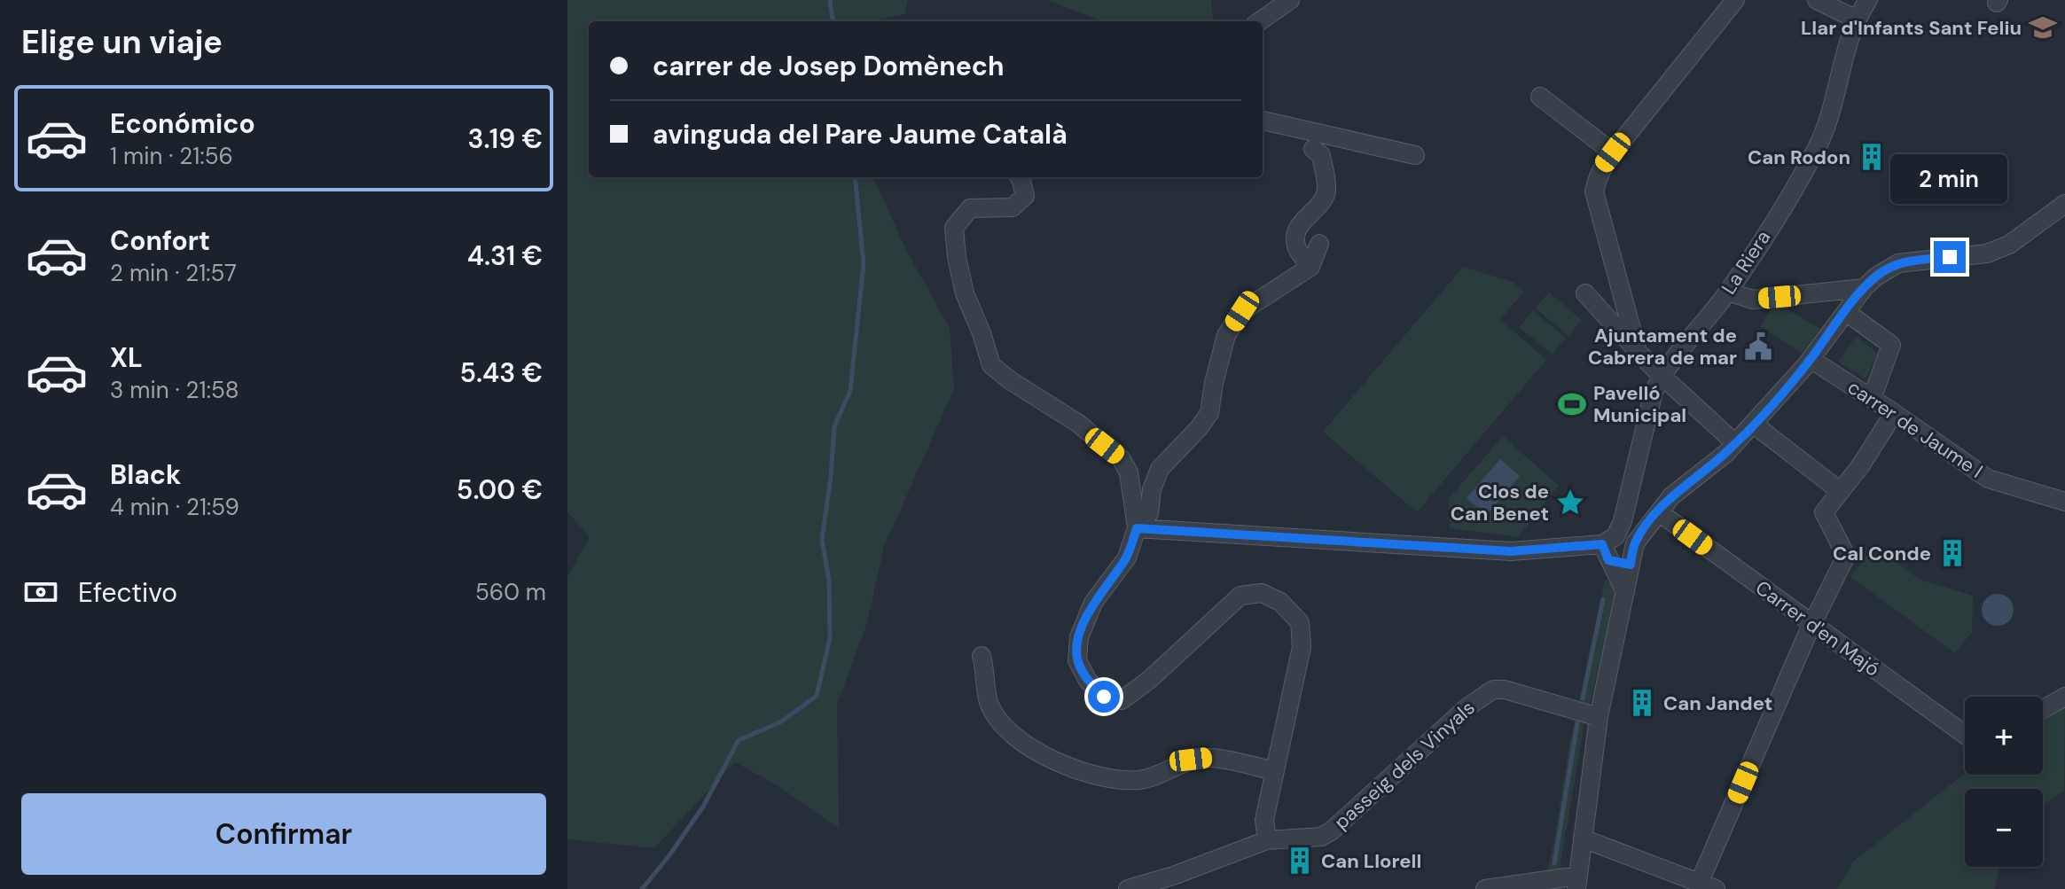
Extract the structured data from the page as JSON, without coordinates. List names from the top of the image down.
{
  "streets": {
    "street": [
      "La Riera",
      "carrer de Jaume I",
      "Carrer d'en Majó",
      "passeig dels Vinyals"
    ]
  },
  "places": {
    "school or university": ["Llar d'Infants Sant Feliu"],
    "building": [
      "Can Rodon",
      "Cal Conde",
      "Can Jandet",
      "Can Llorell"
    ],
    "public building": ["Ajuntament de Cabrera de mar"],
    "sports": ["Pavelló Municipal"],
    "place": ["Clos de Can Benet"]
  },
  "page": {
    "heading": "Elige un viaje",
    "banner": ["carrer de Josep Domènech", "avinguda del Pare Jaume Català"],
    "list": [
      {
        "name": "Económico",
        "note": "1 min · 21:56",
        "value": "3.19 €"
      },
      {
        "name": "Confort",
        "note": "2 min · 21:57",
        "value": "4.31 €"
      },
      {
        "name": "XL",
        "note": "3 min · 21:58",
        "value": "5.43 €"
      },
      {
        "name": "Black",
        "note": "4 min · 21:59",
        "value": "5.00 €"
      }
    ],
    "bubble": "2 min",
    "pay": ["Efectivo", "560 m"],
    "map_buttons": ["+", "−"],
    "buttons": "Confirmar"
  }
}
